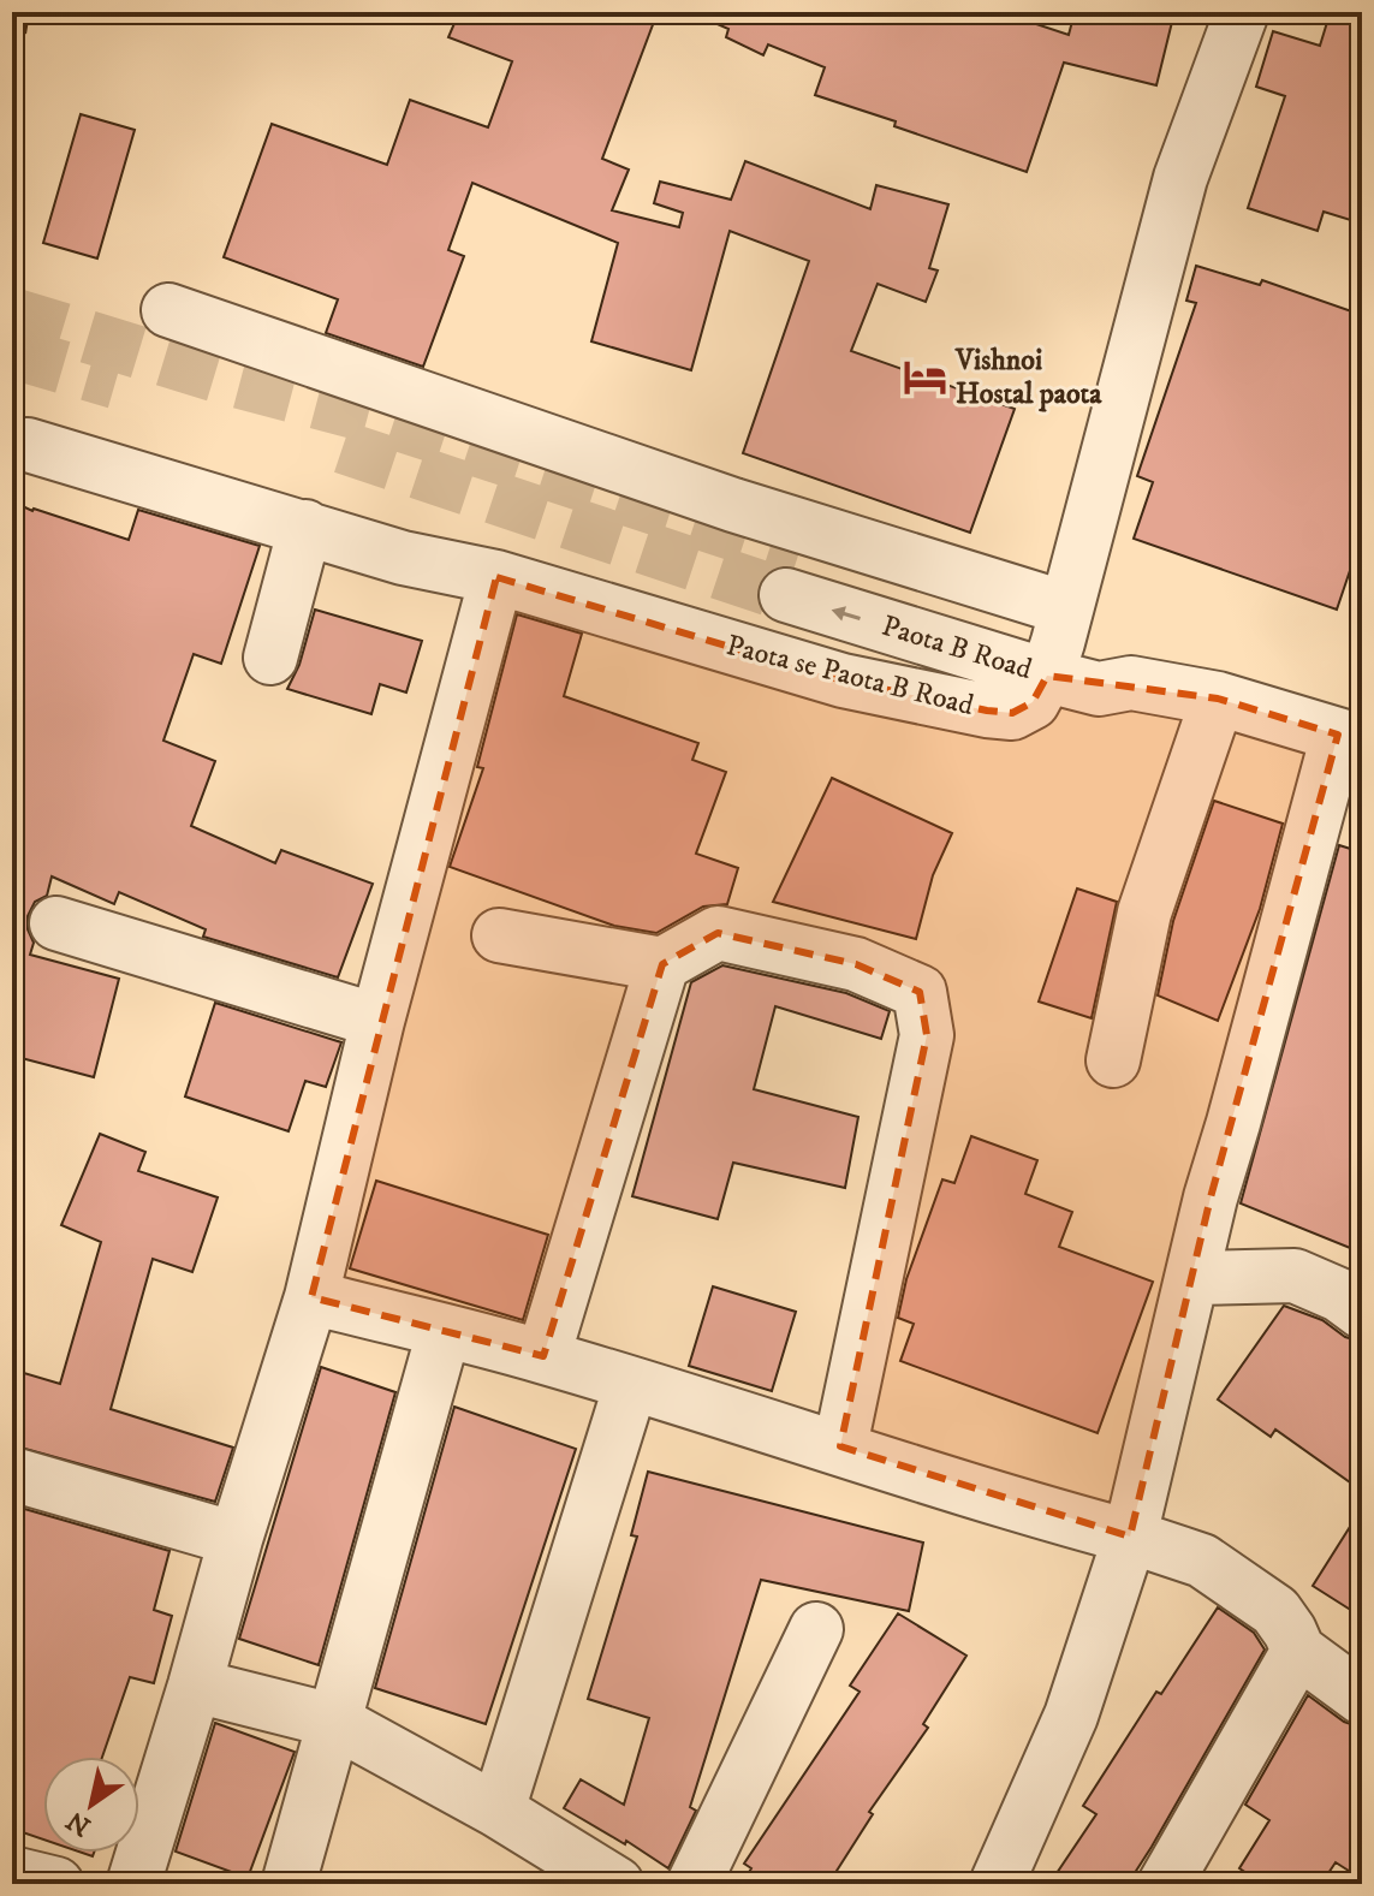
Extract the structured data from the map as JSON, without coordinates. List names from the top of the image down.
{
  "streets": {
    "street": ["Paota B Road", "Paota se Paota B Road"]
  },
  "crossings": [
    ["Paota B Road", "Paota se Paota B Road"]
  ],
  "places": {
    "hotel": ["Vishnoi Hostal paota"]
  },
  "north": "bottom left"
}
